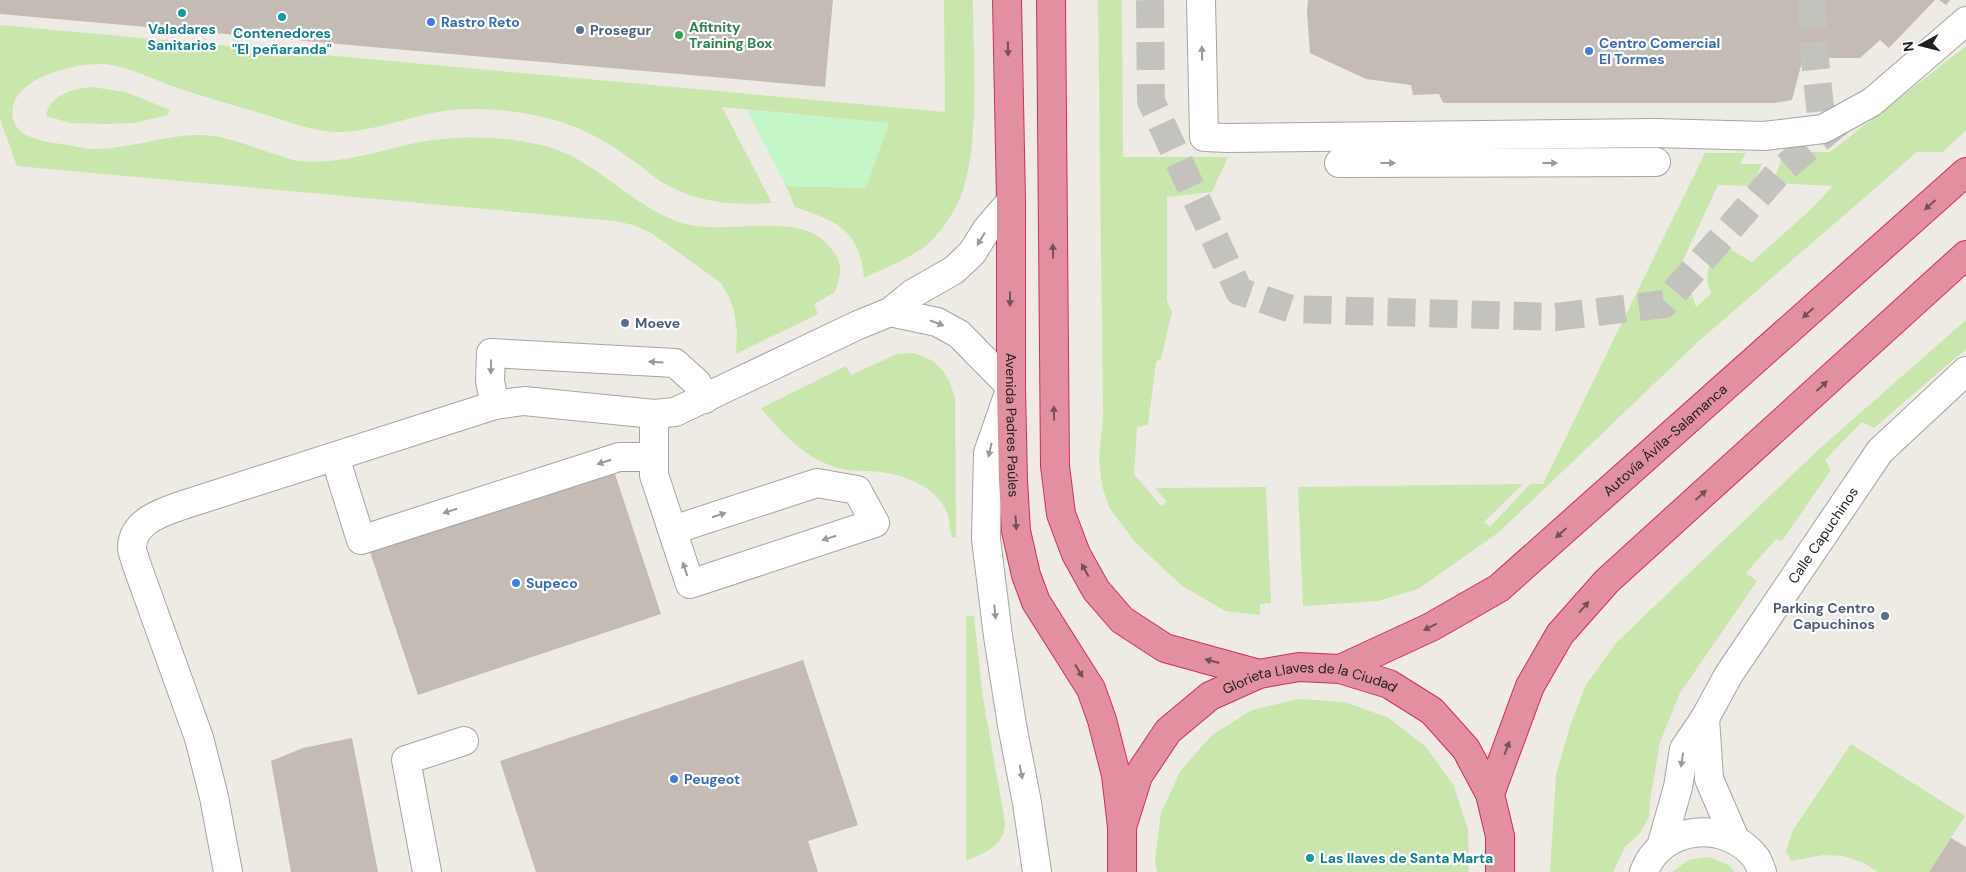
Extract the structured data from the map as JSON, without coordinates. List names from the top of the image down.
{
  "streets": {
    "highway": ["Avenida Padres Paúles", "Autovía Ávila-Salamanca", "Glorieta Llaves de la Ciudad"],
    "street": ["Calle Capuchinos"]
  },
  "crossings": [
    ["Avenida Padres Paúles", "Glorieta Llaves de la Ciudad"],
    ["Autovía Ávila-Salamanca", "Glorieta Llaves de la Ciudad"]
  ],
  "one_way": ["Avenida Padres Paúles"],
  "places": [
    "Valadares Sanitarios",
    "Contenedores \"El peñaranda\"",
    "Rastro Reto",
    "Prosegur",
    "Afitnity Training Box",
    "Centro Comercial El Tormes",
    "Moeve",
    "Supeco",
    "Parking Centro Capuchinos",
    "Peugeot",
    "Las llaves de Santa Marta"
  ],
  "north": "left"
}
